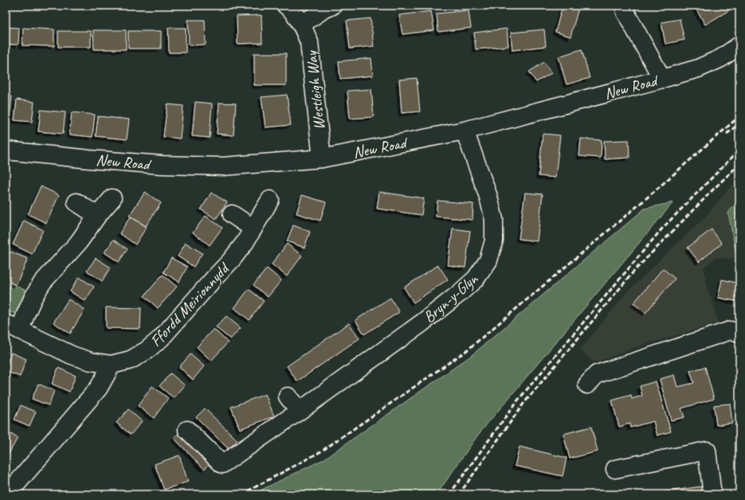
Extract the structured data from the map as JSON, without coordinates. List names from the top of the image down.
{
  "streets": {
    "street": [
      "New Road",
      "Westleigh Way",
      "Bryn-y-Glyn",
      "Ffordd Meirionnydd"
    ]
  },
  "crossings": [
    ["New Road", "Westleigh Way"],
    ["New Road", "Bryn-y-Glyn"]
  ]
}
